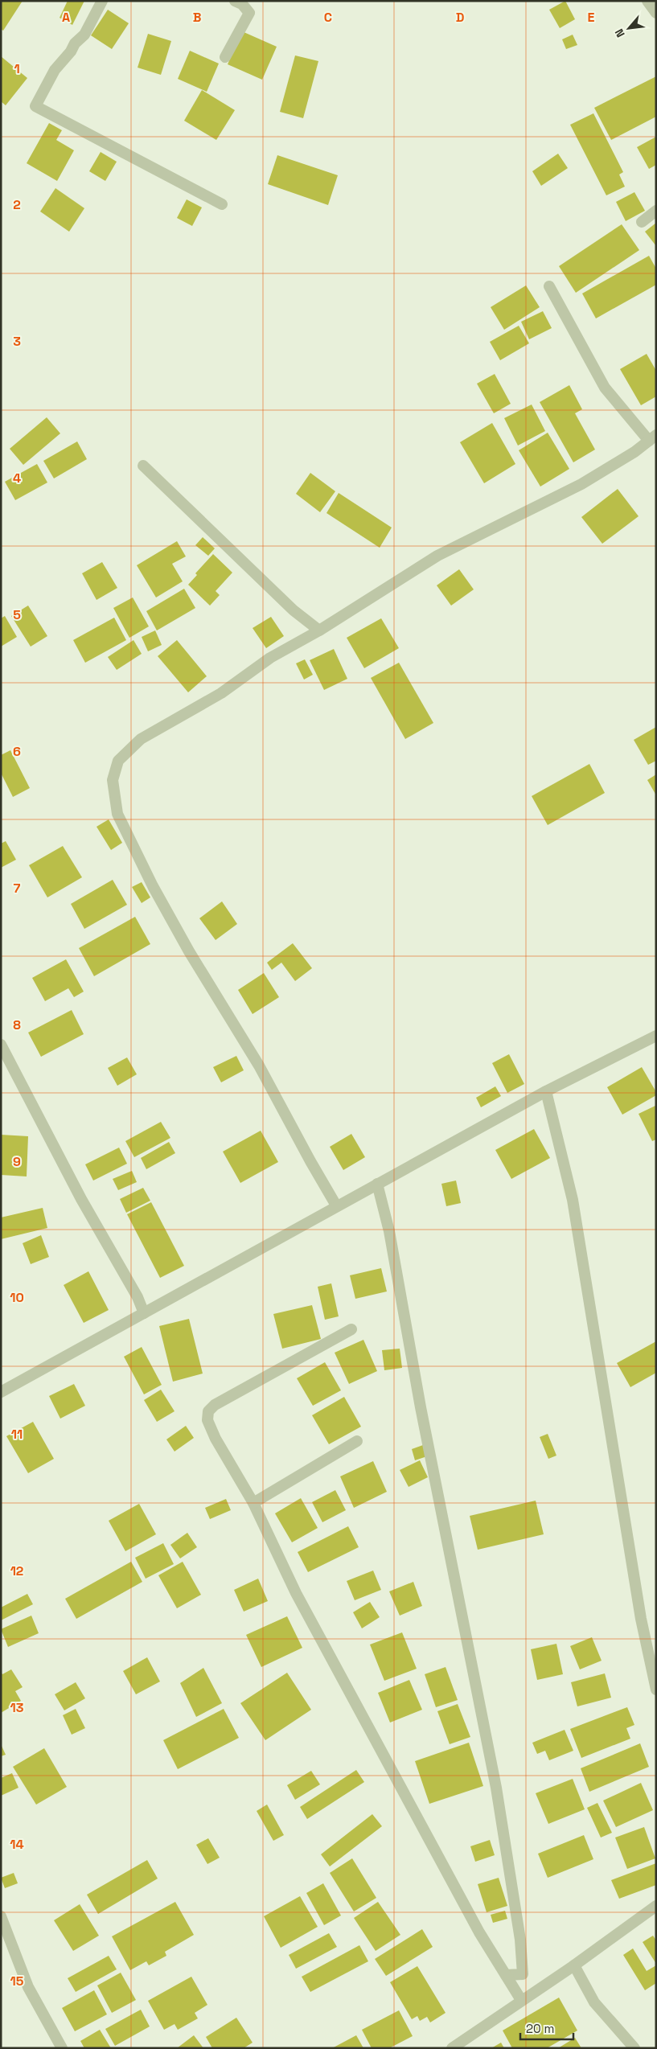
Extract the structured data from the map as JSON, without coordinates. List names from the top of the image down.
{
  "scale_bar": "20 m",
  "north": "bottom left",
  "grid": {
    "columns": [
      "A",
      "B",
      "C",
      "D",
      "E"
    ],
    "rows": [
      "1",
      "2",
      "3",
      "4",
      "5",
      "6",
      "7",
      "8",
      "9",
      "10",
      "11",
      "12",
      "13",
      "14",
      "15"
    ]
  }
}
